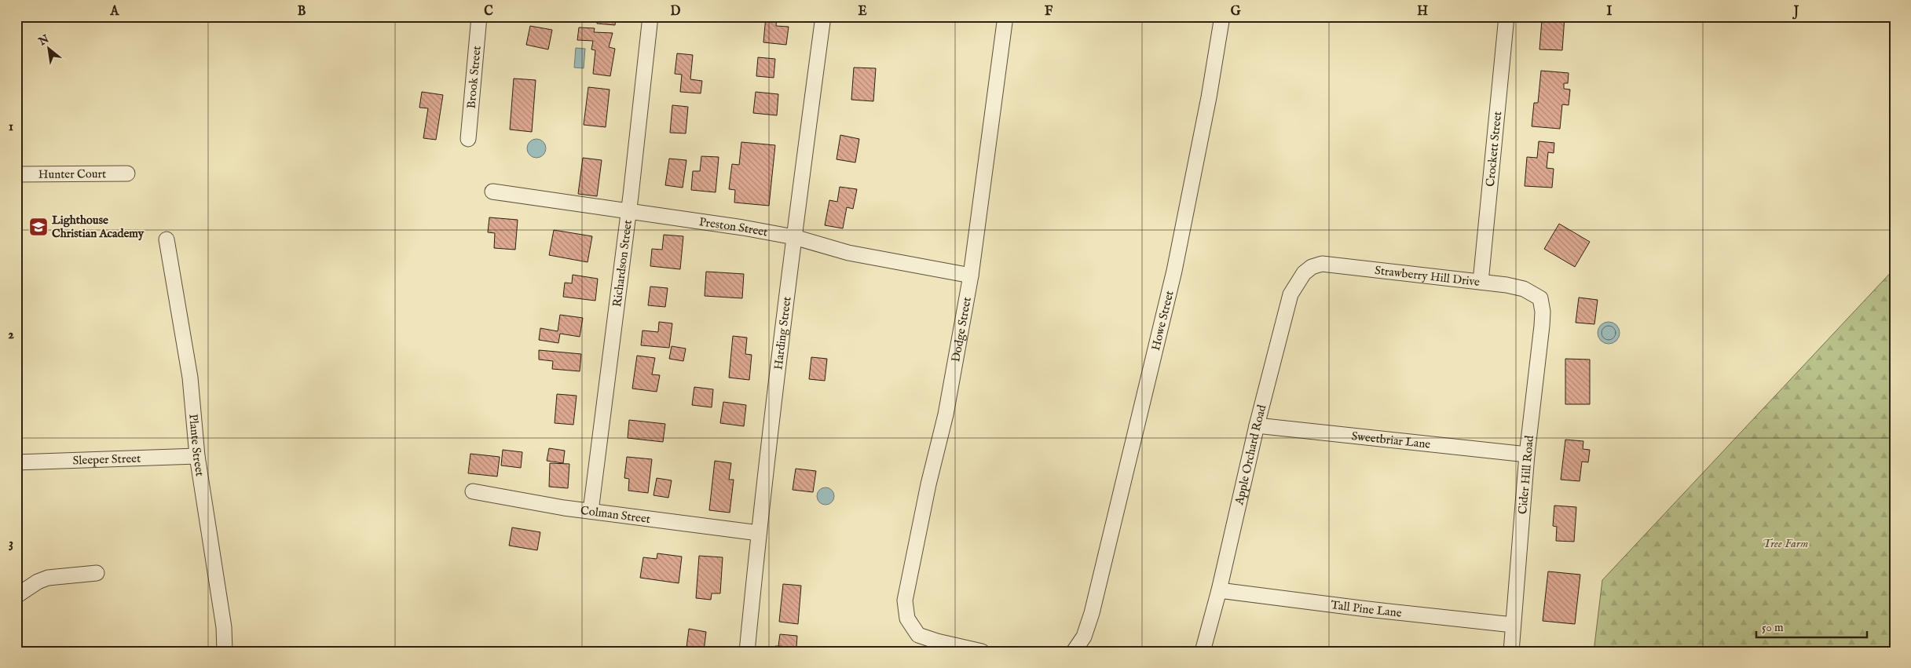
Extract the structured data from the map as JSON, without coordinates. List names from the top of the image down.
{
  "streets": {
    "street": [
      "Brook Street",
      "Crockett Street",
      "Hunter Court",
      "Preston Street",
      "Richardson Street",
      "Strawberry Hill Drive",
      "Howe Street",
      "Dodge Street",
      "Harding Street",
      "Sweetbriar Lane",
      "Plante Street",
      "Apple Orchard Road",
      "Sleeper Street",
      "Cider Hill Road",
      "Colman Street",
      "Tall Pine Lane"
    ]
  },
  "crossings": [
    ["Crockett Street", "Strawberry Hill Drive"],
    ["Preston Street", "Richardson Street"],
    ["Preston Street", "Dodge Street"],
    ["Preston Street", "Harding Street"],
    ["Richardson Street", "Colman Street"],
    ["Strawberry Hill Drive", "Apple Orchard Road"],
    ["Strawberry Hill Drive", "Cider Hill Road"],
    ["Harding Street", "Colman Street"],
    ["Sweetbriar Lane", "Apple Orchard Road"],
    ["Sweetbriar Lane", "Cider Hill Road"],
    ["Plante Street", "Sleeper Street"],
    ["Apple Orchard Road", "Tall Pine Lane"],
    ["Cider Hill Road", "Tall Pine Lane"]
  ],
  "parks": ["Tree Farm"],
  "places": {
    "school or university": ["Lighthouse Christian Academy"]
  },
  "scale_bar": "50 m",
  "north": "top left",
  "grid": {
    "columns": [
      "A",
      "B",
      "C",
      "D",
      "E",
      "F",
      "G",
      "H",
      "I",
      "J"
    ],
    "rows": ["1", "2", "3"]
  }
}
